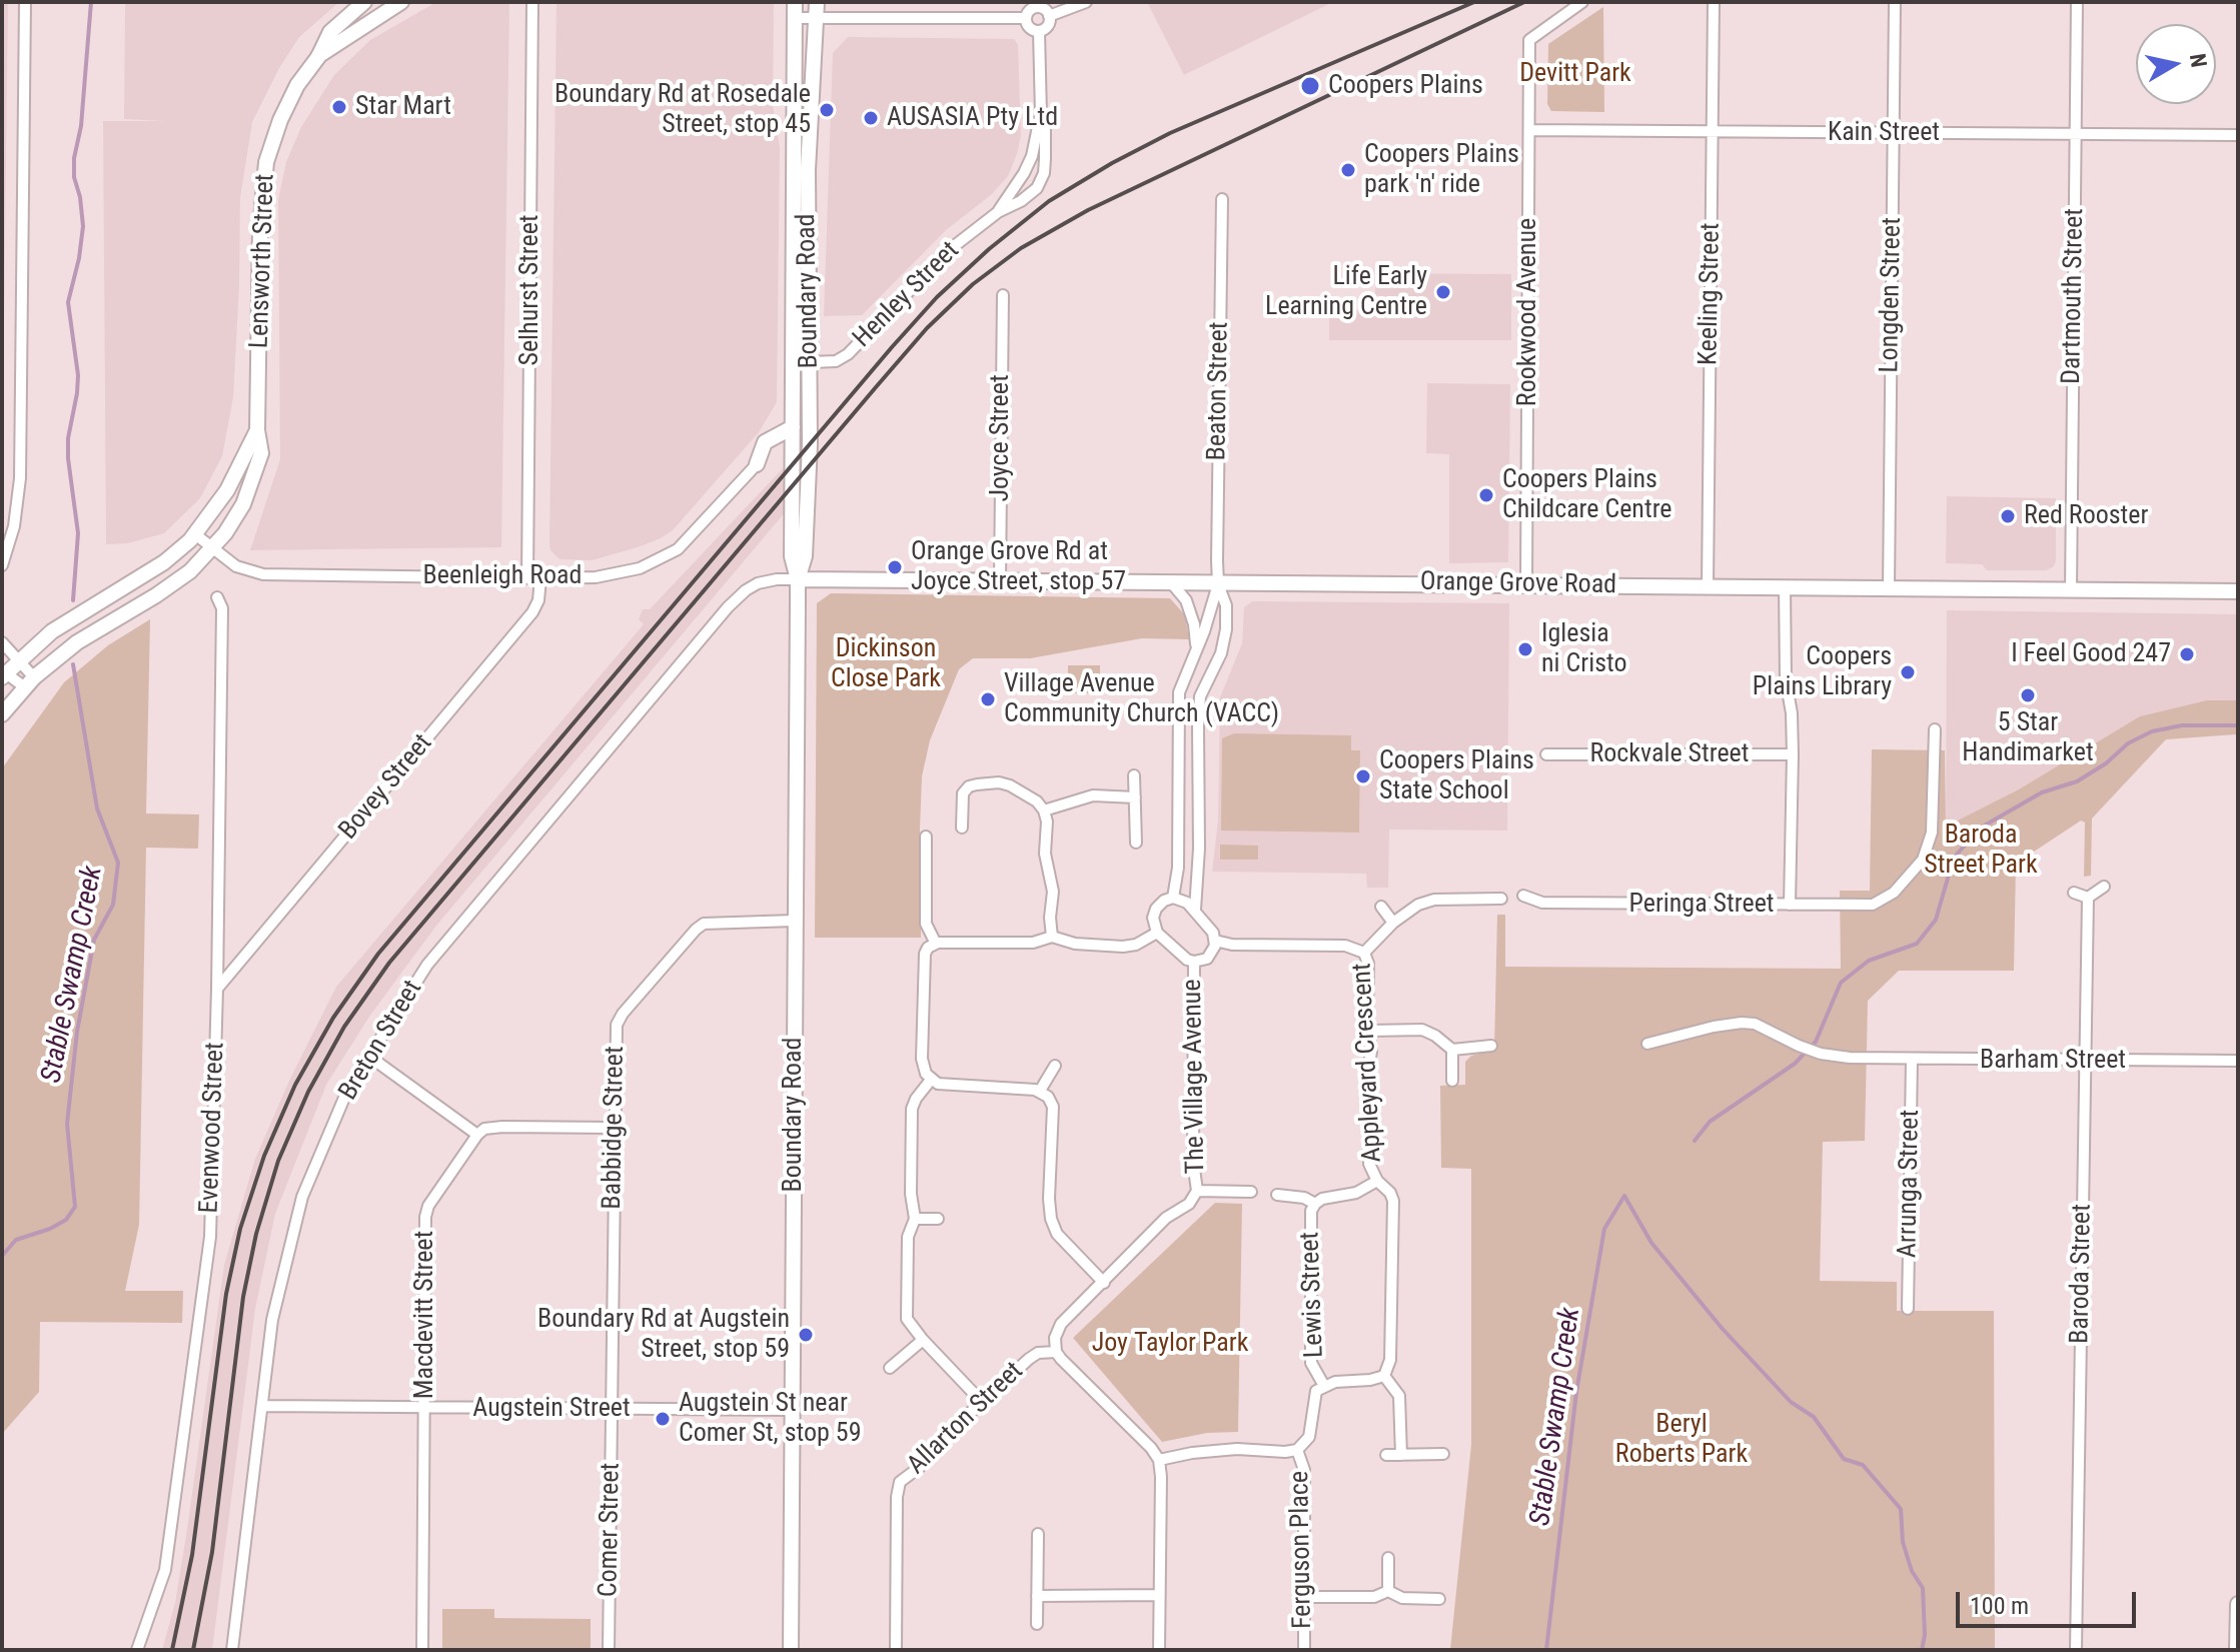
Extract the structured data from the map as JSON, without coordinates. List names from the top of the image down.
{
  "streets": {
    "main road": ["Lensworth Street", "Boundary Road", "Orange Grove Road"],
    "street": [
      "Kain Street",
      "Selhurst Street",
      "Keeling Street",
      "Henley Street",
      "Longden Street",
      "Dartmouth Street",
      "Rookwood Avenue",
      "Beaton Street",
      "Joyce Street",
      "Beenleigh Road",
      "Rockvale Street",
      "Bovey Street",
      "Peringa Street",
      "Breton Street",
      "Barham Street",
      "Appleyard Crescent",
      "The Village Avenue",
      "Evenwood Street",
      "Babbidge Street",
      "Arrunga Street",
      "Baroda Street",
      "Lewis Street",
      "Macdevitt Street",
      "Augstein Street",
      "Allarton Street",
      "Comer Street",
      "Ferguson Place"
    ]
  },
  "crossings": [
    ["Kain Street", "Keeling Street"],
    ["Kain Street", "Longden Street"],
    ["Kain Street", "Dartmouth Street"],
    ["Kain Street", "Rookwood Avenue"],
    ["Lensworth Street", "Beenleigh Road"],
    ["Selhurst Street", "Beenleigh Road"],
    ["Boundary Road", "Henley Street"],
    ["Boundary Road", "Orange Grove Road"],
    ["Boundary Road", "Breton Street"],
    ["Boundary Road", "Babbidge Street"],
    ["Boundary Road", "Augstein Street"],
    ["Keeling Street", "Orange Grove Road"],
    ["Longden Street", "Orange Grove Road"],
    ["Dartmouth Street", "Orange Grove Road"],
    ["Rookwood Avenue", "Orange Grove Road"],
    ["Beaton Street", "Orange Grove Road"],
    ["Joyce Street", "Orange Grove Road"],
    ["Beenleigh Road", "Bovey Street"],
    ["Orange Grove Road", "Breton Street"],
    ["Bovey Street", "Evenwood Street"],
    ["Breton Street", "Augstein Street"],
    ["Barham Street", "Arrunga Street"],
    ["Barham Street", "Baroda Street"],
    ["Appleyard Crescent", "The Village Avenue"],
    ["Appleyard Crescent", "Lewis Street"],
    ["The Village Avenue", "Allarton Street"],
    ["Babbidge Street", "Augstein Street"],
    ["Babbidge Street", "Comer Street"],
    ["Macdevitt Street", "Augstein Street"],
    ["Augstein Street", "Comer Street"]
  ],
  "water": ["Stable Swamp Creek"],
  "parks": [
    "Devitt Park",
    "Dickinson Close Park",
    "Baroda Street Park",
    "Joy Taylor Park",
    "Beryl Roberts Park"
  ],
  "places": [
    "Coopers Plains",
    "Star Mart",
    "Boundary Rd at Rosedale Street, stop 45",
    "AUSASIA Pty Ltd",
    "Coopers Plains park 'n' ride",
    "Life Early Learning Centre",
    "Coopers Plains Childcare Centre",
    "Red Rooster",
    "Orange Grove Rd at Joyce Street, stop 57",
    "Iglesia ni Cristo",
    "I Feel Good 247",
    "Coopers Plains Library",
    "5 Star Handimarket",
    "Village Avenue Community Church (VACC)",
    "Coopers Plains State School",
    "Boundary Rd at Augstein Street, stop 59",
    "Augstein St near Comer St, stop 59"
  ],
  "scale_bar": "100 m",
  "north": "right"
}
